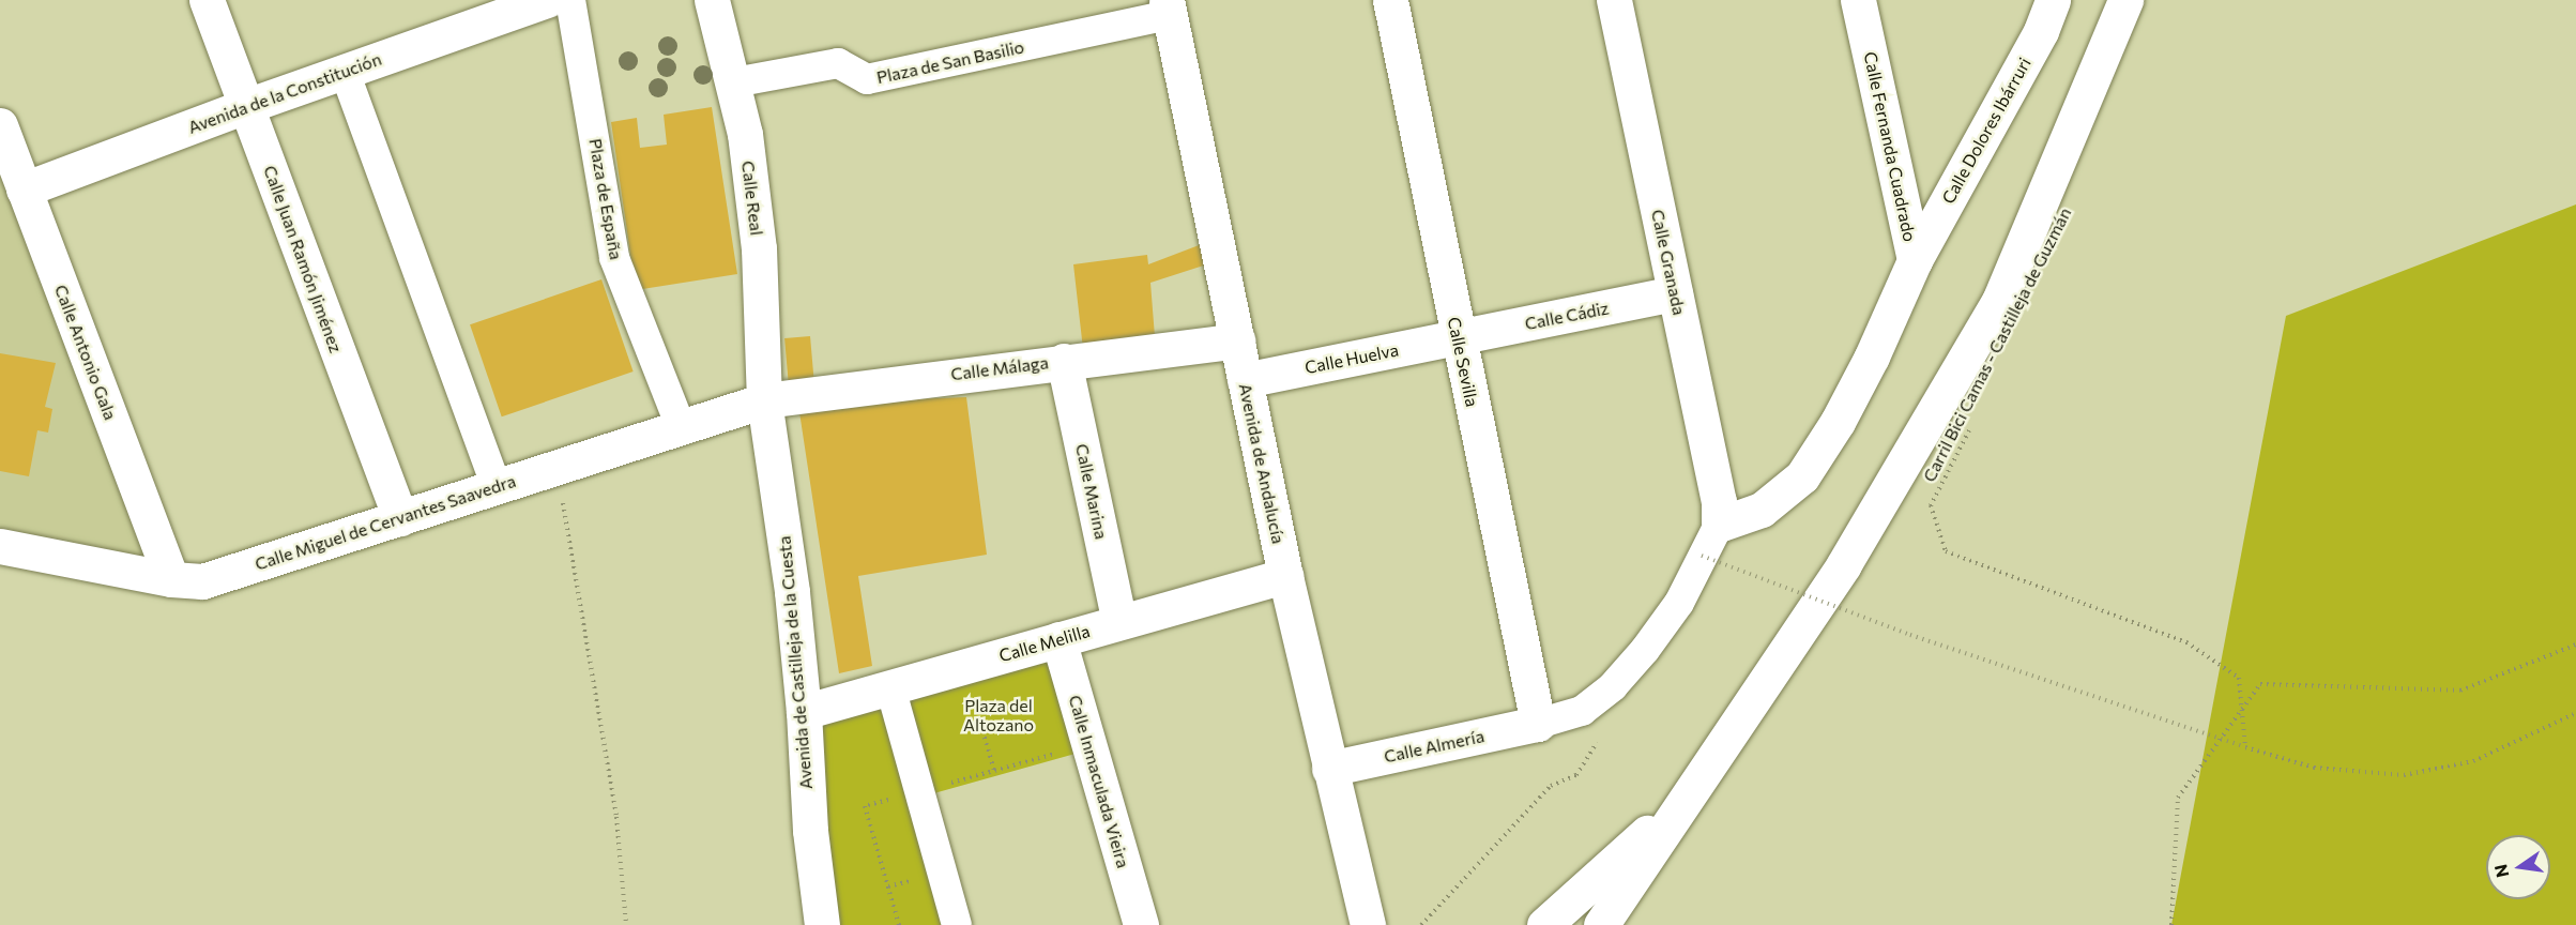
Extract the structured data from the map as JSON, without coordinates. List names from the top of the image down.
{
  "streets": {
    "street": [
      "Plaza de San Basilio",
      "Avenida de la Constitución",
      "Calle Dolores Ibárruri",
      "Calle Fernanda Cuadrado",
      "Calle Real",
      "Plaza de España",
      "Calle Juan Ramón Jiménez",
      "Calle Granada",
      "Calle Cádiz",
      "Calle Antonio Gala",
      "Calle Huelva",
      "Calle Sevilla",
      "Calle Málaga",
      "Avenida de Andalucía",
      "Calle Marina",
      "Calle Miguel de Cervantes Saavedra",
      "Calle Melilla",
      "Avenida de Castilleja de la Cuesta",
      "Calle Almería",
      "Calle Inmaculada Vieira"
    ],
    "path": ["Carril Bici Camas - Castilleja de Guzmán"]
  },
  "crossings": [
    ["Plaza de San Basilio", "Calle Real"],
    ["Plaza de San Basilio", "Avenida de Andalucía"],
    ["Avenida de la Constitución", "Calle Juan Ramón Jiménez"],
    ["Avenida de la Constitución", "Calle Antonio Gala"],
    ["Calle Dolores Ibárruri", "Calle Fernanda Cuadrado"],
    ["Calle Fernanda Cuadrado", "Calle Granada"],
    ["Calle Real", "Calle Málaga"],
    ["Calle Real", "Calle Miguel de Cervantes Saavedra"],
    ["Calle Real", "Avenida de Castilleja de la Cuesta"],
    ["Plaza de España", "Calle Miguel de Cervantes Saavedra"],
    ["Calle Juan Ramón Jiménez", "Calle Miguel de Cervantes Saavedra"],
    ["Calle Granada", "Calle Cádiz"],
    ["Calle Cádiz", "Calle Huelva"],
    ["Calle Cádiz", "Calle Sevilla"],
    ["Calle Antonio Gala", "Calle Miguel de Cervantes Saavedra"],
    ["Calle Huelva", "Calle Sevilla"],
    ["Calle Huelva", "Avenida de Andalucía"],
    ["Calle Sevilla", "Calle Almería"],
    ["Calle Málaga", "Avenida de Andalucía"],
    ["Calle Málaga", "Calle Marina"],
    ["Calle Málaga", "Calle Miguel de Cervantes Saavedra"],
    ["Calle Málaga", "Avenida de Castilleja de la Cuesta"],
    ["Avenida de Andalucía", "Calle Melilla"],
    ["Avenida de Andalucía", "Calle Almería"],
    ["Calle Marina", "Calle Melilla"],
    ["Calle Miguel de Cervantes Saavedra", "Avenida de Castilleja de la Cuesta"],
    ["Calle Melilla", "Avenida de Castilleja de la Cuesta"],
    ["Calle Melilla", "Calle Inmaculada Vieira"]
  ],
  "parks": ["Plaza del Altozano"],
  "north": "left"
}
